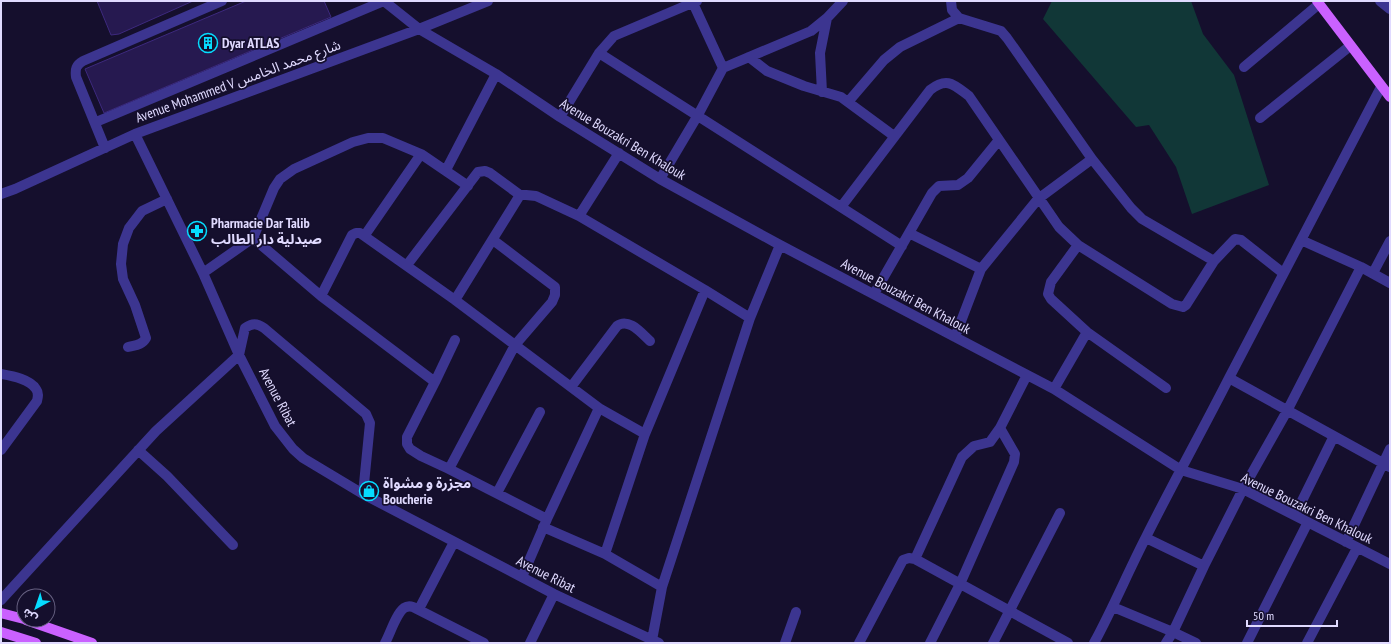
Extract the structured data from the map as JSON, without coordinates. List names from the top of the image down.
{
  "streets": {
    "street": ["Avenue Mohammed V شارع محمد الخامس", "Avenue Bouzakri Ben Khalouk", "Avenue Ribat"]
  },
  "crossings": [
    ["Avenue Mohammed V شارع محمد الخامس", "Avenue Bouzakri Ben Khalouk"],
    ["Avenue Mohammed V شارع محمد الخامس", "Avenue Ribat"]
  ],
  "places": {
    "building": ["Dyar ATLAS"],
    "pharmacy": ["Pharmacie Dar Talib صيدلية دار الطالب"],
    "shop": ["مجزرة و مشواة Boucherie"]
  },
  "scale_bar": "50 m",
  "north": "bottom left"
}
